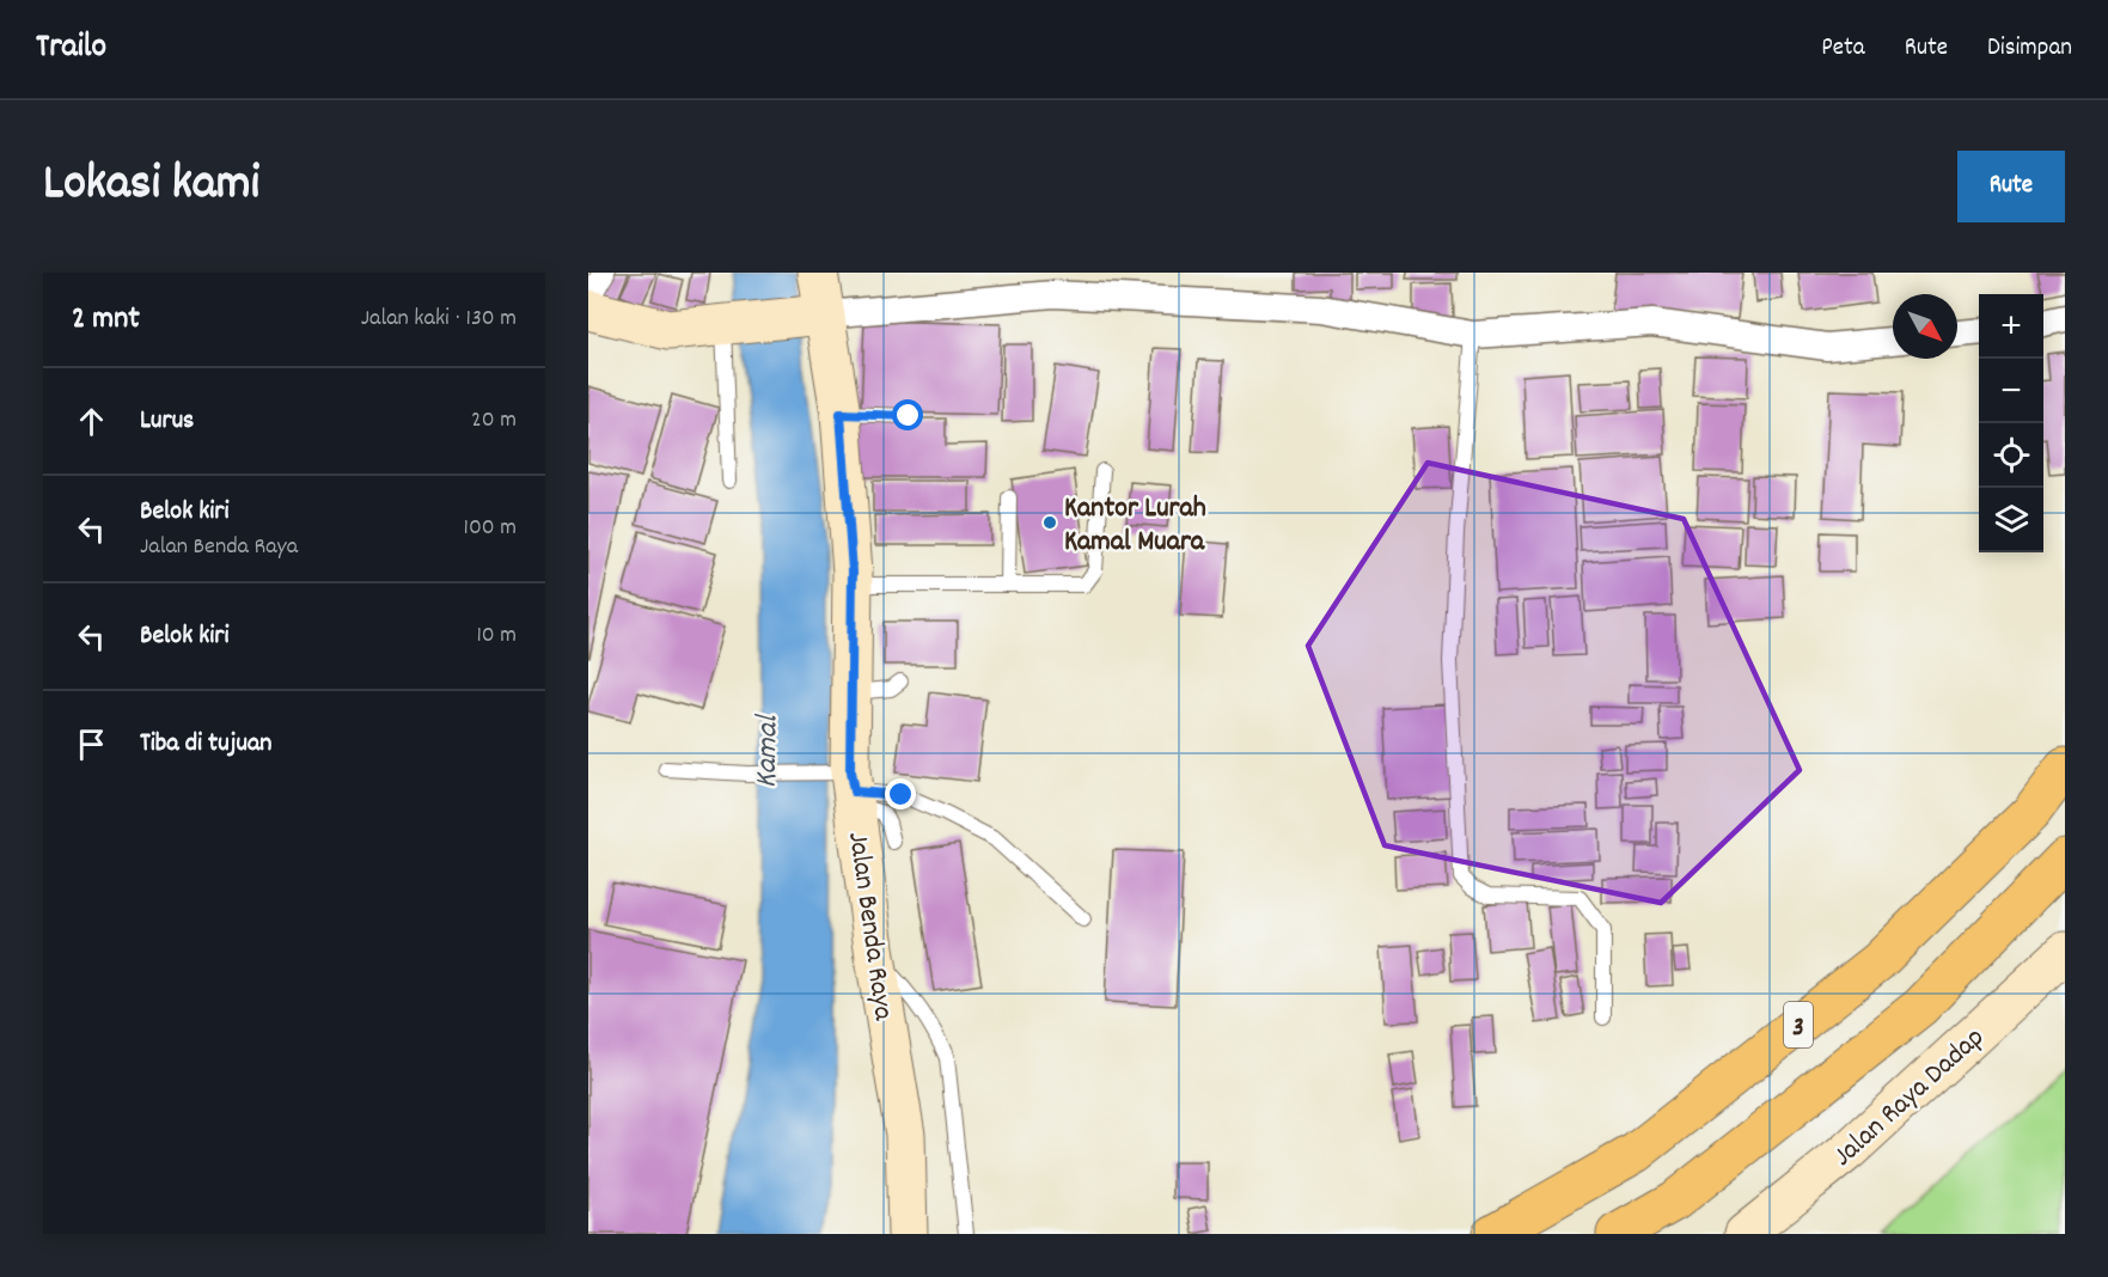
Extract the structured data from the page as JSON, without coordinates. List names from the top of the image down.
{
  "streets": {
    "highway": ["3"],
    "main road": ["Jalan Benda Raya", "Jalan Raya Dadap"]
  },
  "water": ["Kamal"],
  "places": ["Kantor Lurah Kamal Muara"],
  "north": "bottom right",
  "page": {
    "header": "Trailo",
    "nav": ["Peta", "Rute", "Disimpan"],
    "title": "Lokasi kami",
    "buttons": "Rute",
    "heading": ["2 mnt", "Jalan kaki · 130 m"],
    "map_buttons": ["+", "−"],
    "list": [
      ["Lurus", "20 m"],
      ["Belok kiri", "Jalan Benda Raya", "100 m"],
      ["Belok kiri", "10 m"],
      "Tiba di tujuan"
    ]
  }
}
